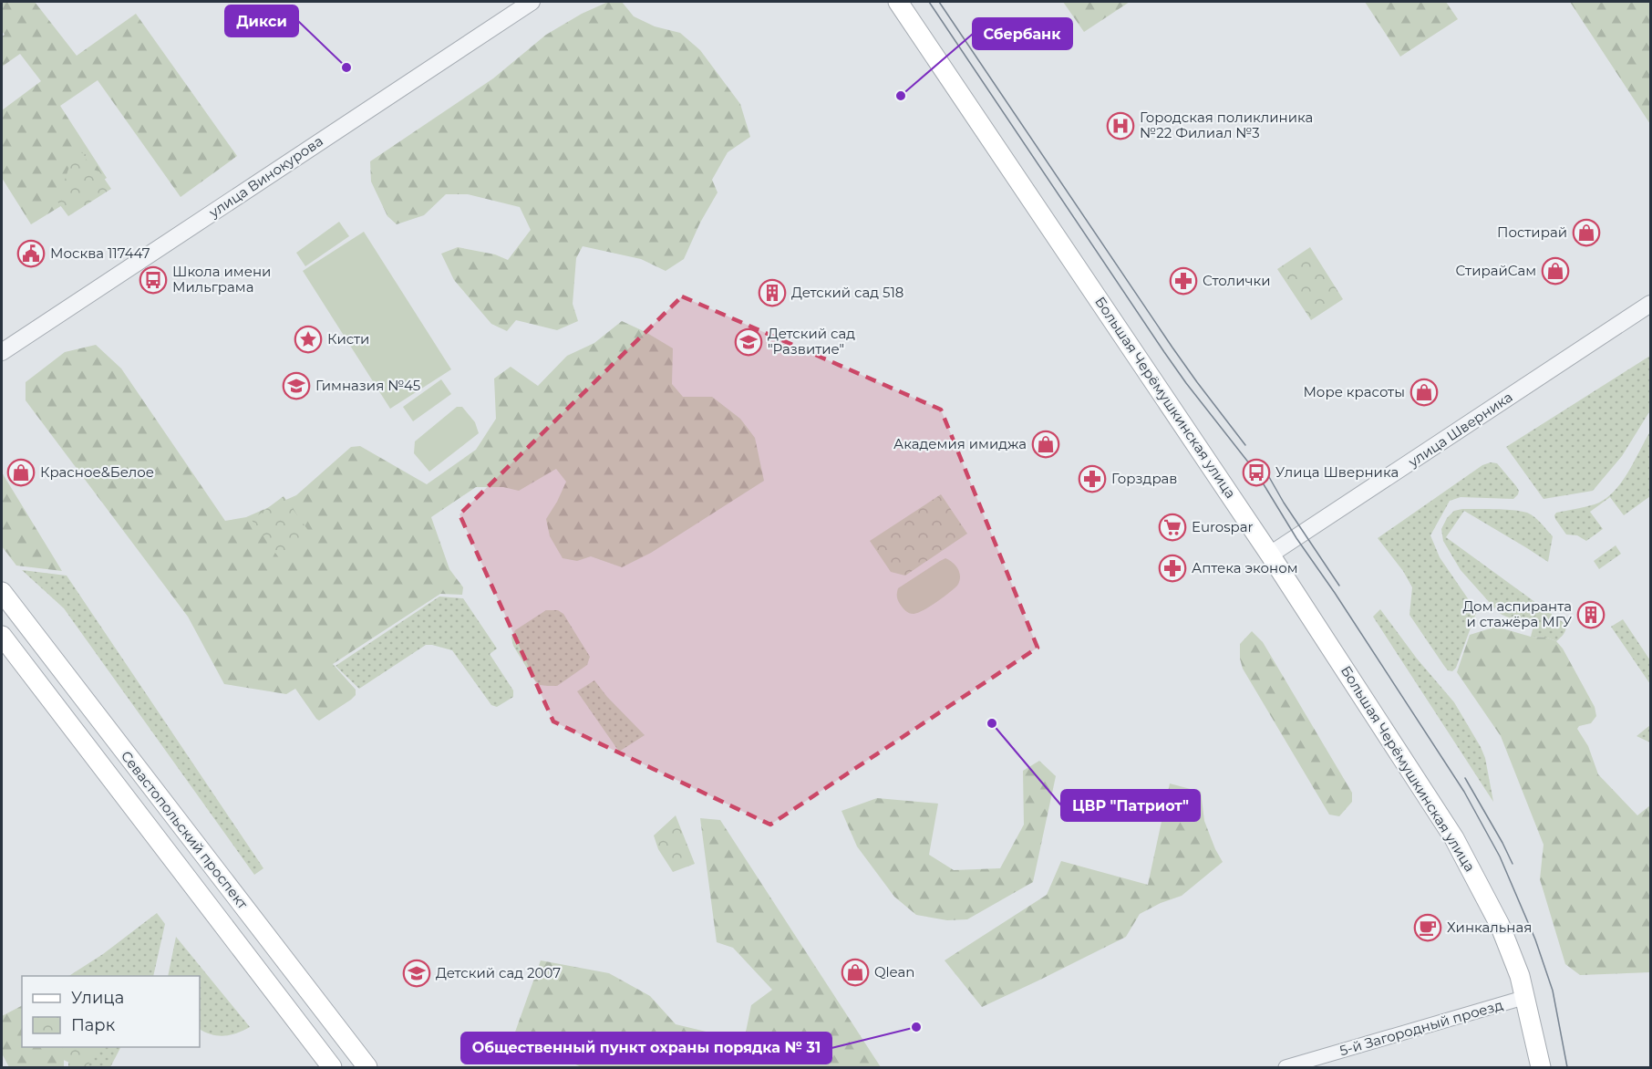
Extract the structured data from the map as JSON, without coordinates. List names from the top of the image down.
{
  "streets": {
    "main road": ["Большая Черёмушкинская улица", "Севастопольский проспект"],
    "street": ["улица Винокурова", "улица Шверника", "5-й Загородный проезд"]
  },
  "crossings": [
    ["Большая Черёмушкинская улица", "улица Шверника"],
    ["Большая Черёмушкинская улица", "5-й Загородный проезд"]
  ],
  "places": {
    "other": [
      "Дикси",
      "Сбербанк",
      "ЦВР \"Патриот\"",
      "Общественный пункт охраны порядка № 31"
    ],
    "hospital": ["Городская поликлиника №22 Филиал №3"],
    "shop": [
      "Постирай",
      "СтирайСам",
      "Море красоты",
      "Академия имиджа",
      "Красное&Белое",
      "Qlean"
    ],
    "public building": ["Москва 117447"],
    "bus stop": ["Школа имени Мильграма", "Улица Шверника"],
    "pharmacy": ["Столички", "Горздрав", "Аптека эконом"],
    "building": ["Детский сад 518", "Дом аспиранта и стажёра МГУ"],
    "place": ["Кисти"],
    "school or university": ["Детский сад \"Развитие\"", "Гимназия №45", "Детский сад 2007"],
    "supermarket": ["Eurospar"],
    "cafe": ["Хинкальная"]
  },
  "legend": ["Улица", "Парк"]
}
